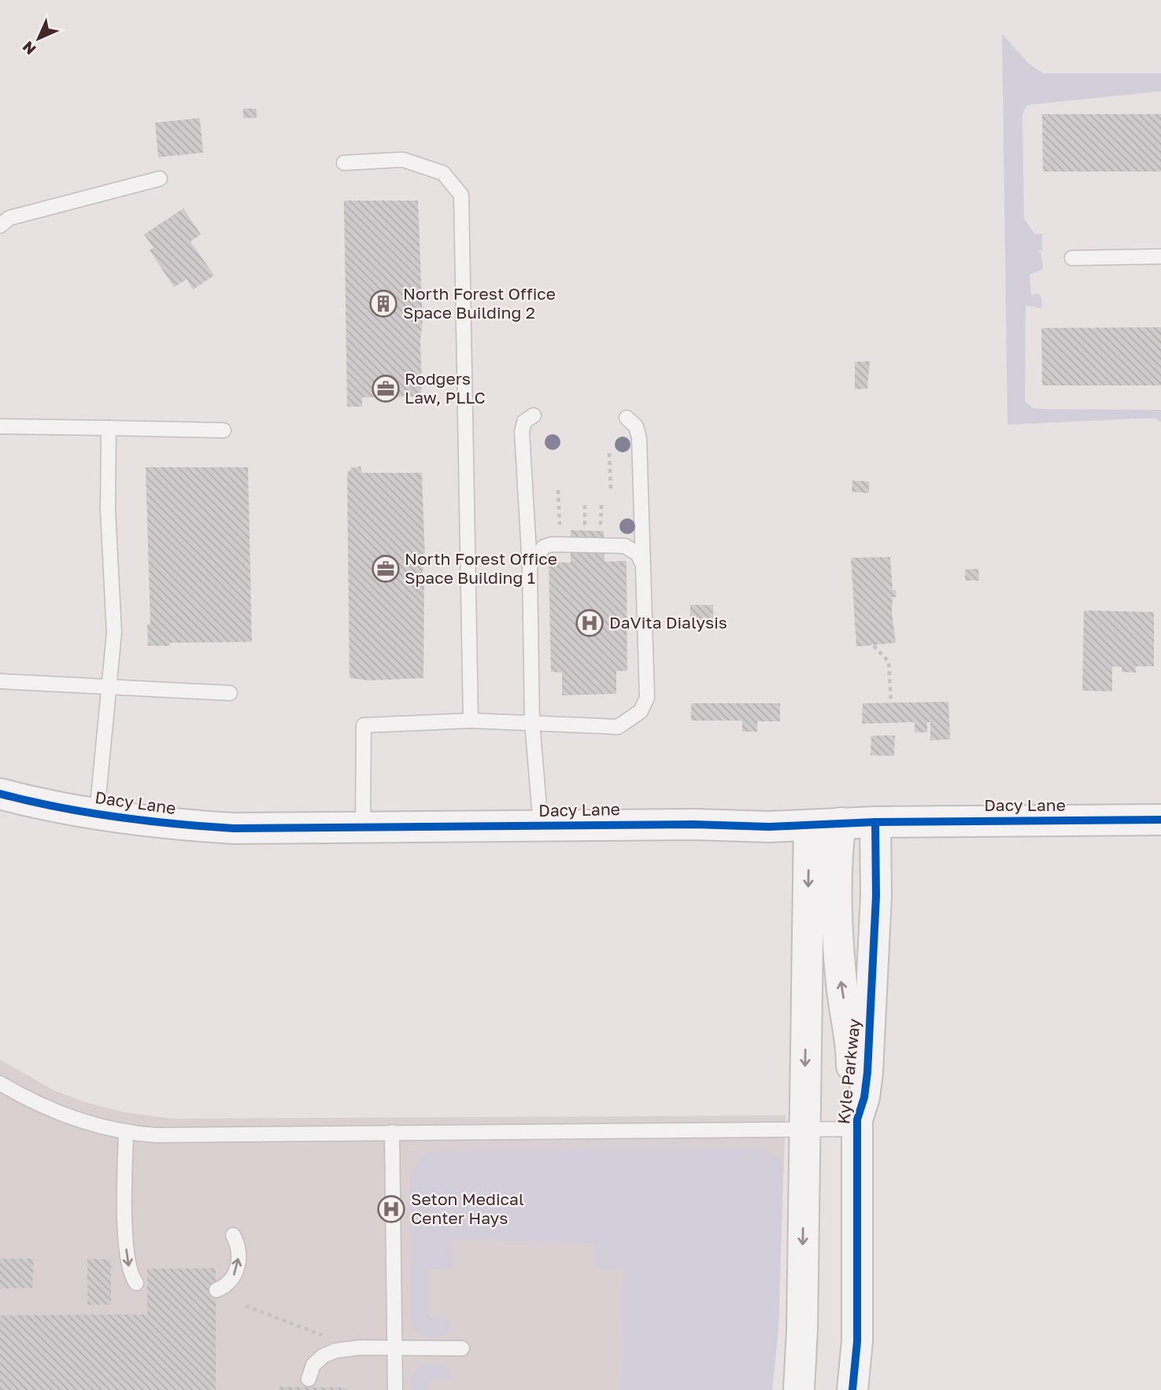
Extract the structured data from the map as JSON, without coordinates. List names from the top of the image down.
{
  "streets": {
    "street": ["Dacy Lane", "Kyle Parkway"]
  },
  "crossings": [
    ["Dacy Lane", "Kyle Parkway"]
  ],
  "places": {
    "building": ["North Forest Office Space Building 2"],
    "office": ["Rodgers Law, PLLC", "North Forest Office Space Building 1"],
    "hospital": ["DaVita Dialysis", "Seton Medical Center Hays"]
  },
  "north": "bottom left"
}
